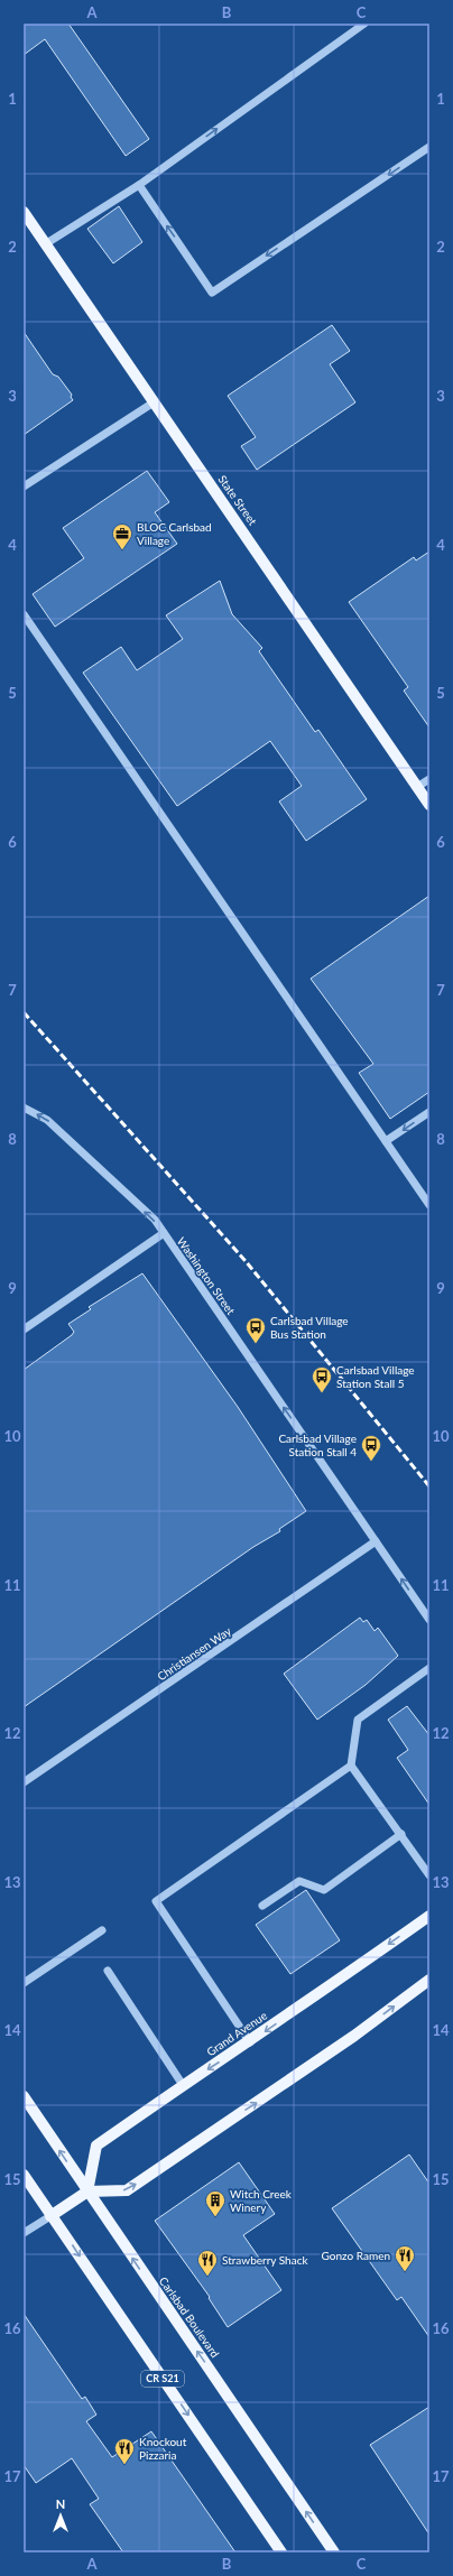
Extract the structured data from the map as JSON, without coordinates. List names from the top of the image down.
{
  "streets": {
    "main road": [
      "State Street",
      "Grand Avenue",
      "Carlsbad Boulevard",
      "CR S21"
    ],
    "street": ["Washington Street", "Christiansen Way"]
  },
  "crossings": [
    ["Washington Street", "Christiansen Way"],
    ["Grand Avenue", "Carlsbad Boulevard"]
  ],
  "one_way": ["Washington Street"],
  "places": {
    "office": ["BLOC Carlsbad Village"],
    "bus stop": ["Carlsbad Village Bus Station", "Carlsbad Village Station Stall 5", "Carlsbad Village Station Stall 4"],
    "building": ["Witch Creek Winery"],
    "restaurant": ["Gonzo Ramen", "Strawberry Shack", "Knockout Pizzaria"]
  },
  "north": "top",
  "grid": {
    "columns": ["A", "B", "C"],
    "rows": [
      "1",
      "2",
      "3",
      "4",
      "5",
      "6",
      "7",
      "8",
      "9",
      "10",
      "11",
      "12",
      "13",
      "14",
      "15",
      "16",
      "17"
    ]
  }
}
